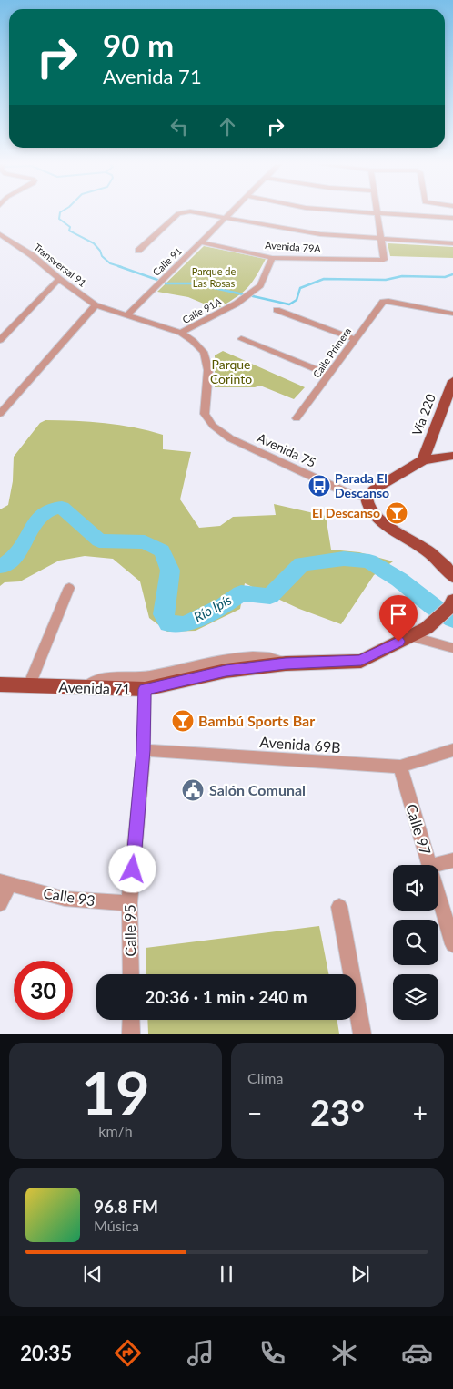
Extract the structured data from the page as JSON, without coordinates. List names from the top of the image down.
{
  "streets": {
    "main road": ["Vía 220", "Avenida 71"],
    "street": [
      "Avenida 79A",
      "Calle 91",
      "Transversal 91",
      "Calle 91A",
      "Calle Primera",
      "Avenida 75",
      "Avenida 69B",
      "Calle 97",
      "Calle 93",
      "Calle 95"
    ]
  },
  "crossings": [
    ["Avenida 79A", "Calle 91"],
    ["Avenida 79A", "Calle 91A"],
    ["Calle 91", "Transversal 91"],
    ["Transversal 91", "Calle 91A"],
    ["Calle 91A", "Avenida 75"],
    ["Avenida 71", "Calle 95"],
    ["Avenida 69B", "Calle 97"],
    ["Avenida 69B", "Calle 95"],
    ["Calle 93", "Calle 95"]
  ],
  "water": ["Río Ipís"],
  "parks": ["Parque de Las Rosas", "Parque Corinto"],
  "places": {
    "bus stop": ["Parada El Descanso"],
    "bar": ["El Descanso", "Bambú Sports Bar"],
    "public building": ["Salón Comunal"]
  },
  "page": {
    "turn": ["90 m", "Avenida 71"],
    "limit": "30",
    "trip": "20:36 · 1 min · 240 m",
    "tile": [
      ["19", "km/h"],
      "Clima"
    ],
    "heat": ["−", "23°", "+"],
    "song": ["96.8 FM", "Música"],
    "tabs": "20:35"
  }
}
